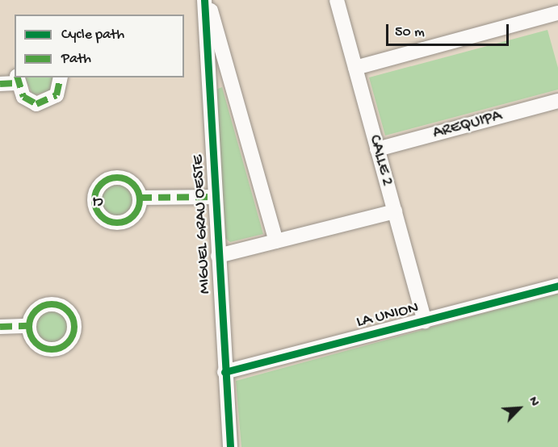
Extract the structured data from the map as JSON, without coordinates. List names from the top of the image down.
{
  "streets": {
    "street": [
      "AREQUIPA",
      "CALLE 2",
      "MIGUEL GRAU OESTE",
      "LA UNION"
    ]
  },
  "crossings": [
    ["AREQUIPA", "CALLE 2"],
    ["CALLE 2", "LA UNION"],
    ["MIGUEL GRAU OESTE", "LA UNION"]
  ],
  "legend": ["Cycle path", "Path"],
  "scale_bar": "50 m",
  "north": "top right"
}
